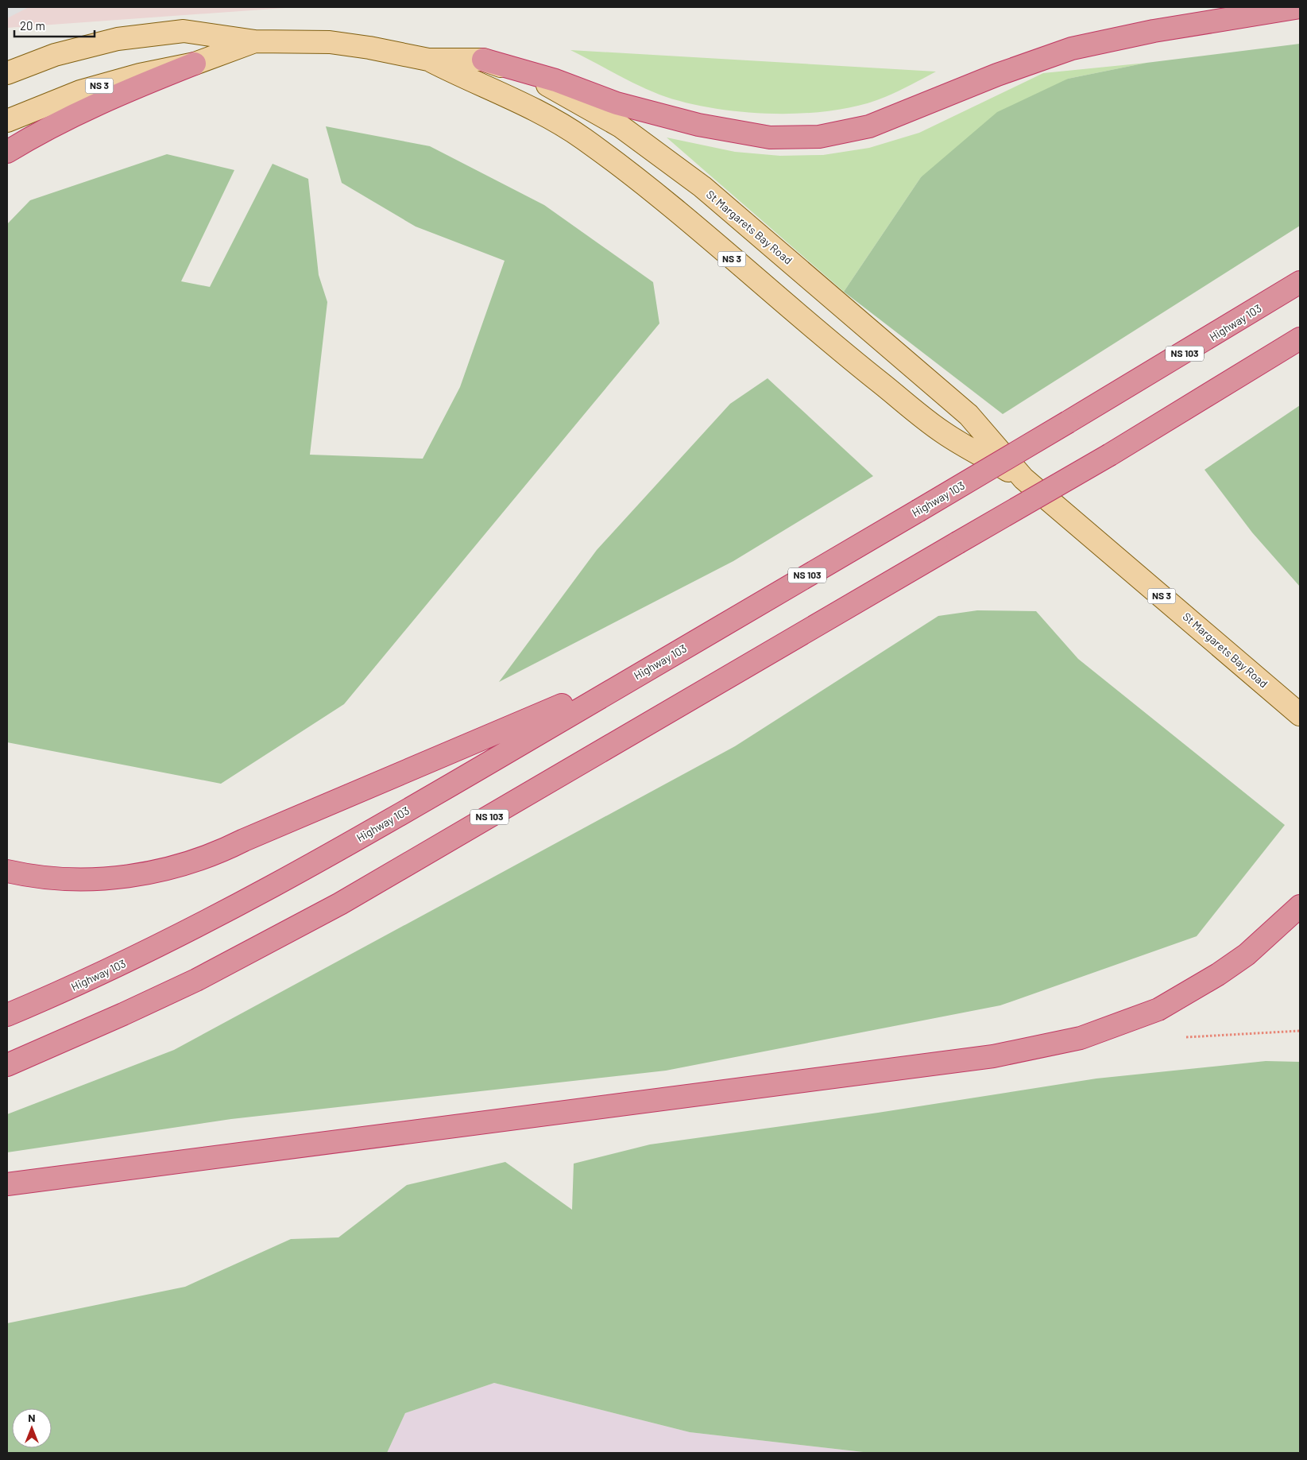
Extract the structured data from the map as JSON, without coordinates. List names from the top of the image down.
{
  "streets": {
    "highway": ["Highway 103", "NS 103"],
    "main road": ["NS 3", "St Margarets Bay Road"]
  },
  "scale_bar": "20 m",
  "north": "top"
}
